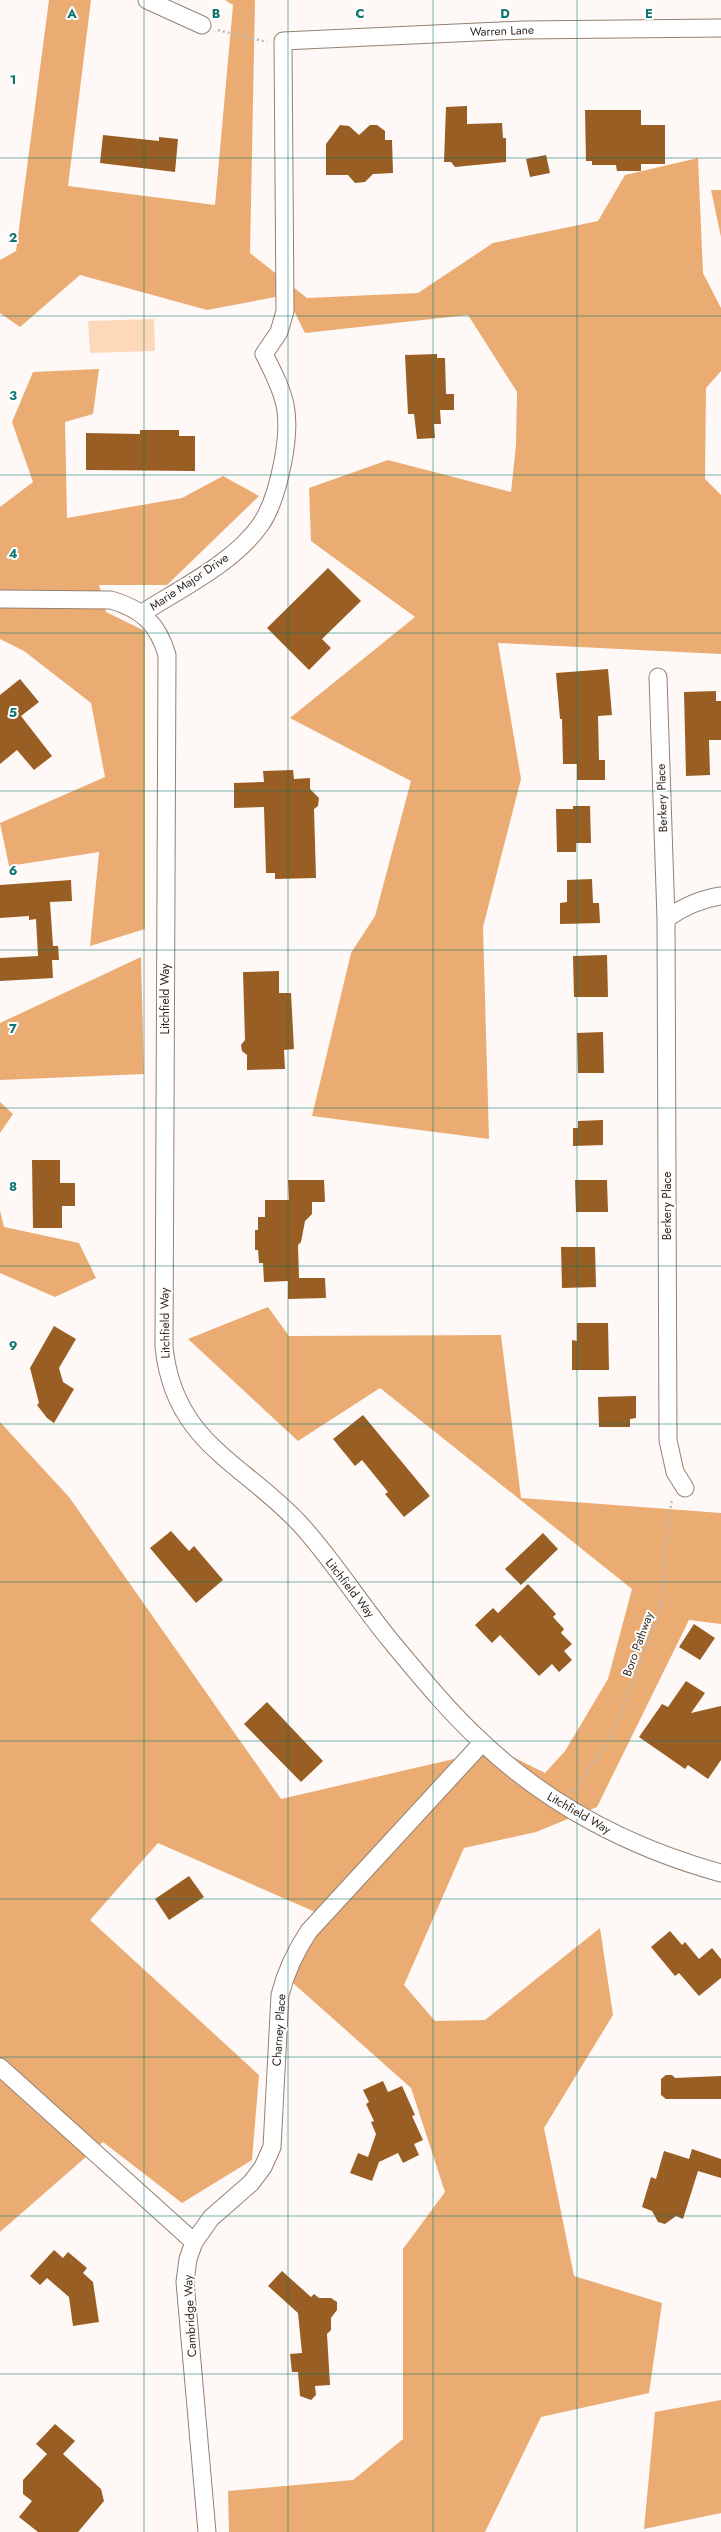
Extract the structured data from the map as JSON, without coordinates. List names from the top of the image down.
{
  "streets": {
    "street": [
      "Warren Lane",
      "Marie Major Drive",
      "Berkery Place",
      "Litchfield Way",
      "Charney Place",
      "Cambridge Way"
    ],
    "path": ["Boro Pathway"]
  },
  "crossings": [
    ["Warren Lane", "Marie Major Drive"],
    ["Marie Major Drive", "Litchfield Way"],
    ["Berkery Place", "Boro Pathway"],
    ["Litchfield Way", "Boro Pathway"],
    ["Litchfield Way", "Charney Place"],
    ["Charney Place", "Cambridge Way"]
  ],
  "grid": {
    "columns": [
      "A",
      "B",
      "C",
      "D",
      "E"
    ],
    "rows": [
      "1",
      "2",
      "3",
      "4",
      "5",
      "6",
      "7",
      "8",
      "9"
    ]
  }
}
